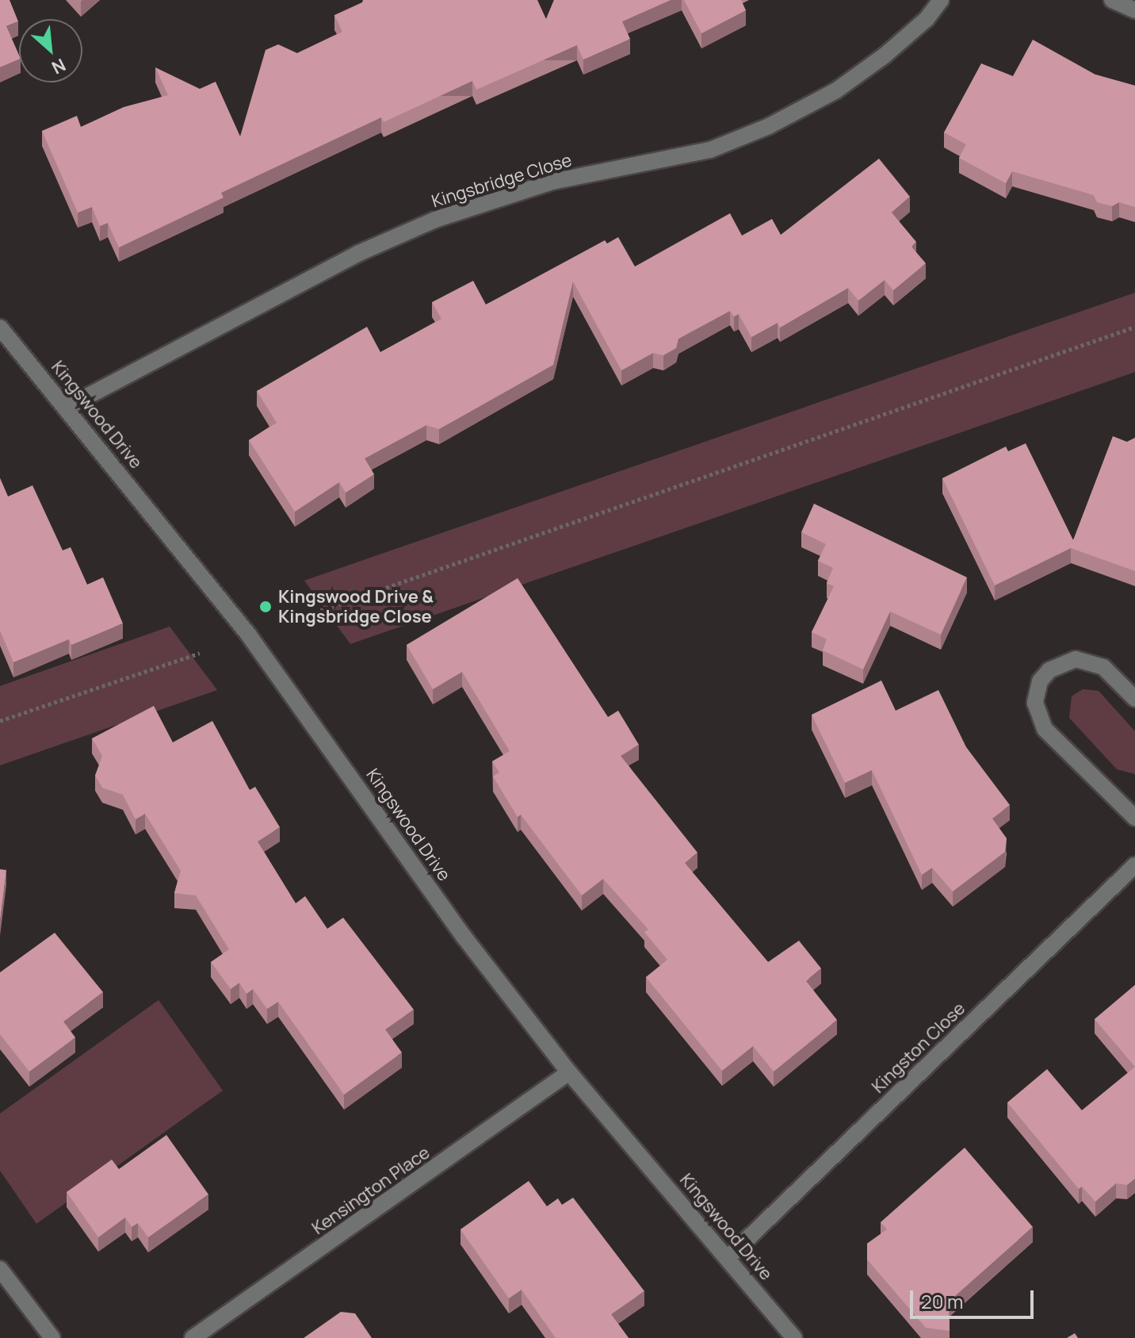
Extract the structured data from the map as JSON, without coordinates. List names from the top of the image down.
{
  "streets": {
    "street": [
      "Kingsbridge Close",
      "Kingswood Drive",
      "Kingston Close",
      "Kensington Place"
    ]
  },
  "crossings": [
    ["Kingsbridge Close", "Kingswood Drive"],
    ["Kingswood Drive", "Kingston Close"],
    ["Kingswood Drive", "Kensington Place"]
  ],
  "places": ["Kingswood Drive & Kingsbridge Close"],
  "scale_bar": "20 m",
  "north": "bottom right"
}
